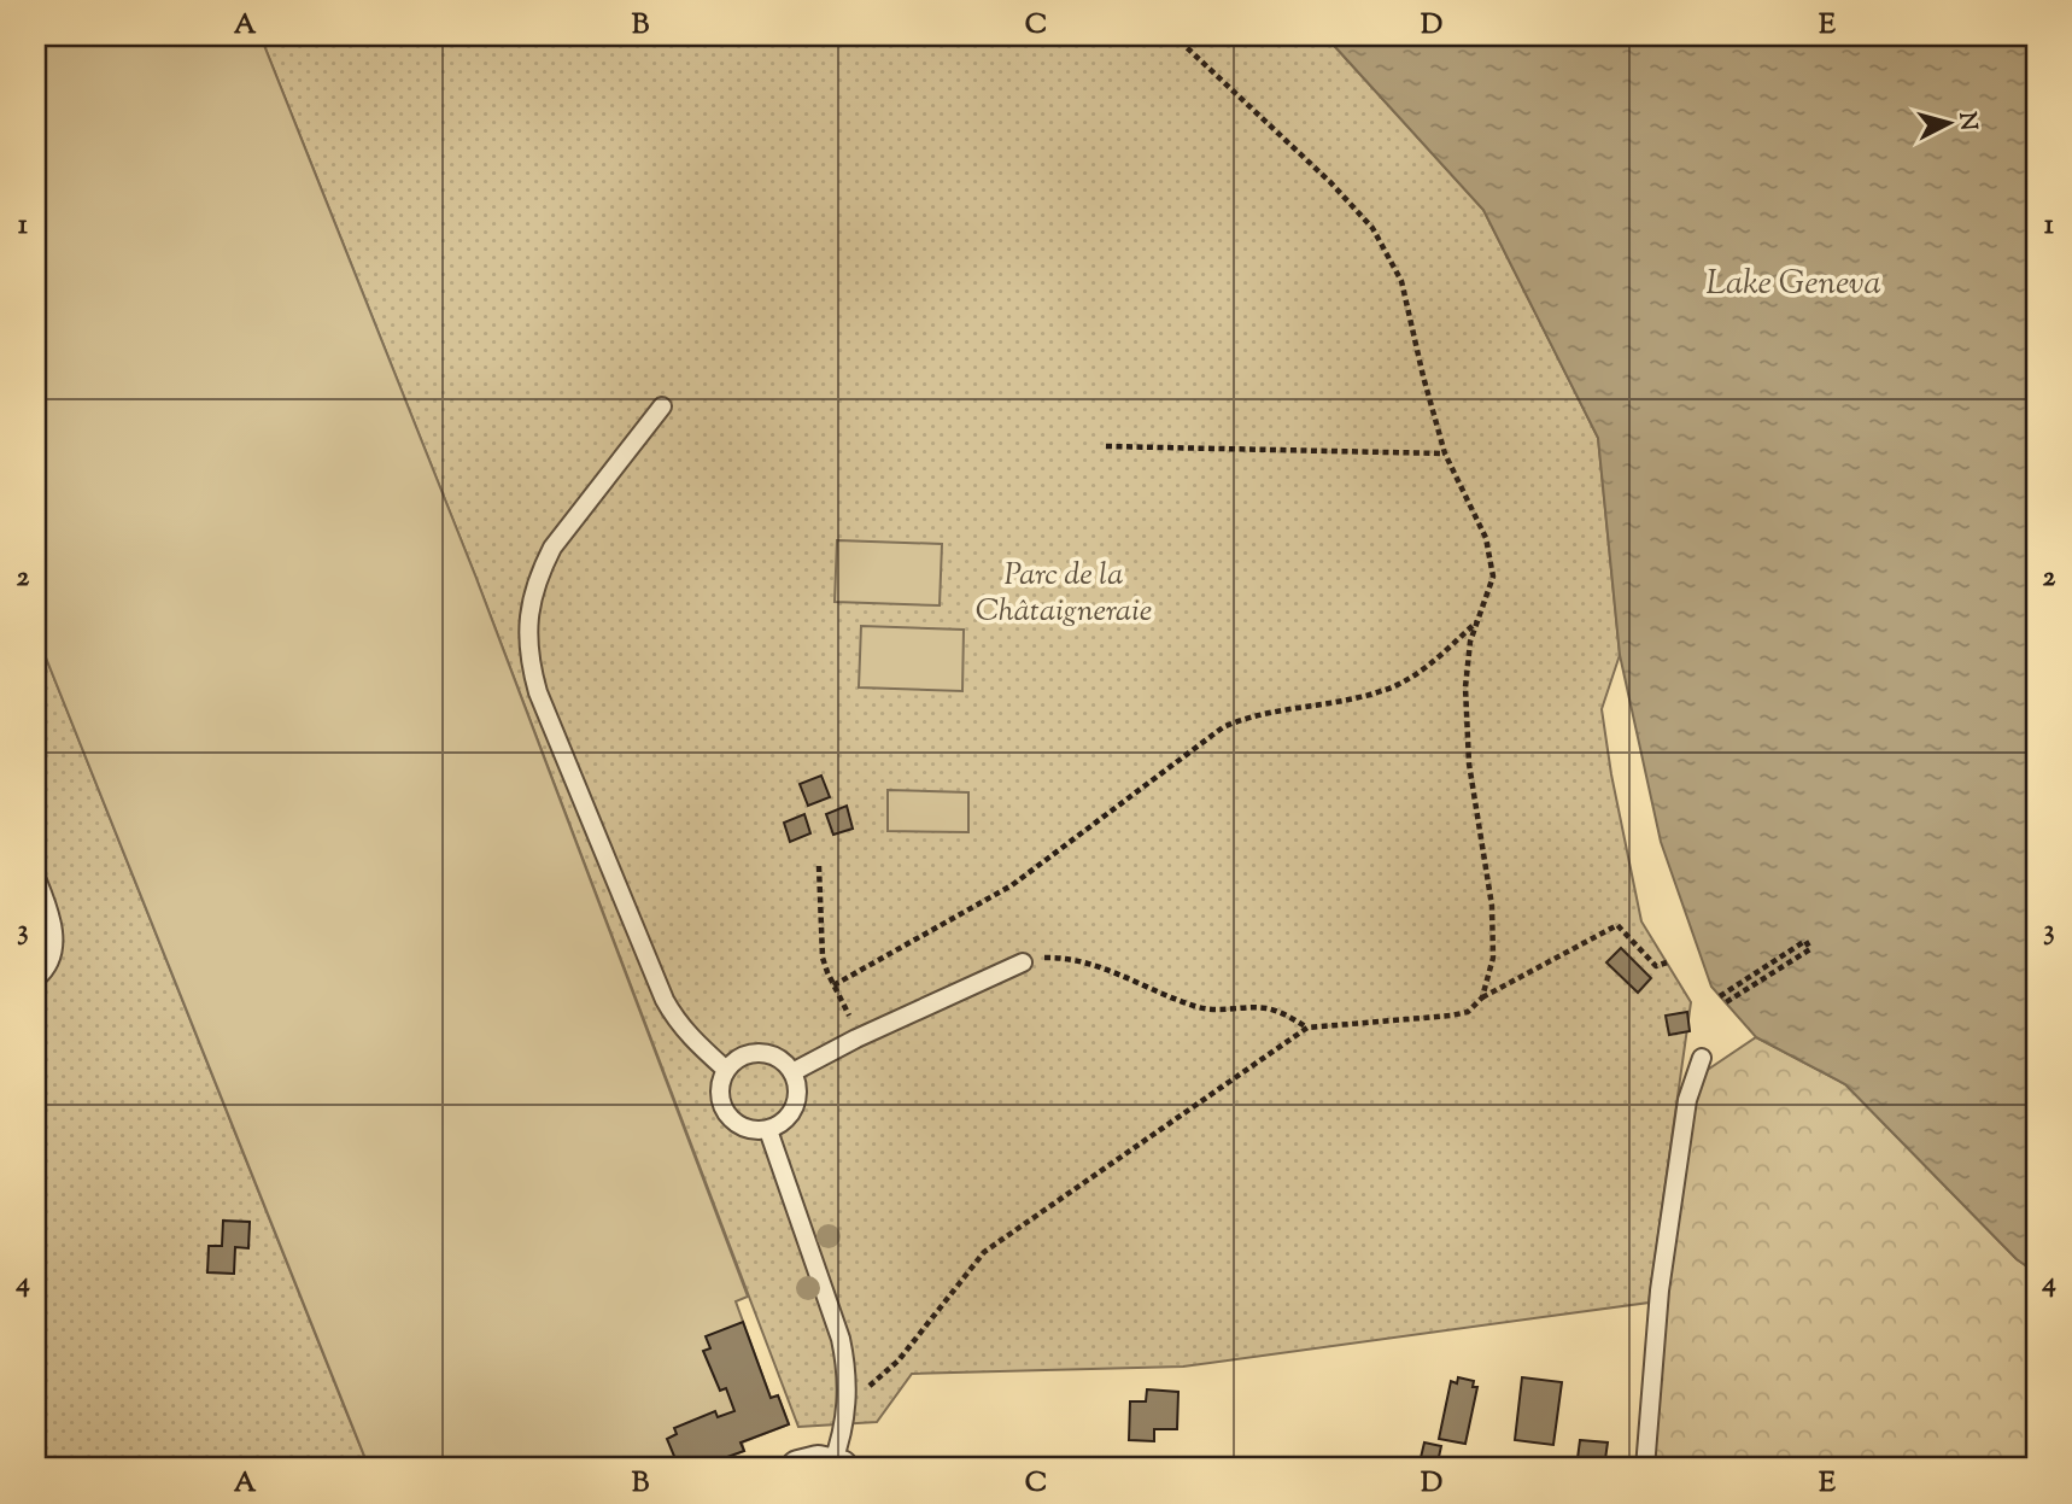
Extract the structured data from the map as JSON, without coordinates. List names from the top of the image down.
{
  "water": ["Lake Geneva"],
  "parks": ["Parc de la Châtaigneraie"],
  "north": "right",
  "grid": {
    "columns": [
      "A",
      "B",
      "C",
      "D",
      "E"
    ],
    "rows": [
      "1",
      "2",
      "3",
      "4"
    ]
  }
}
